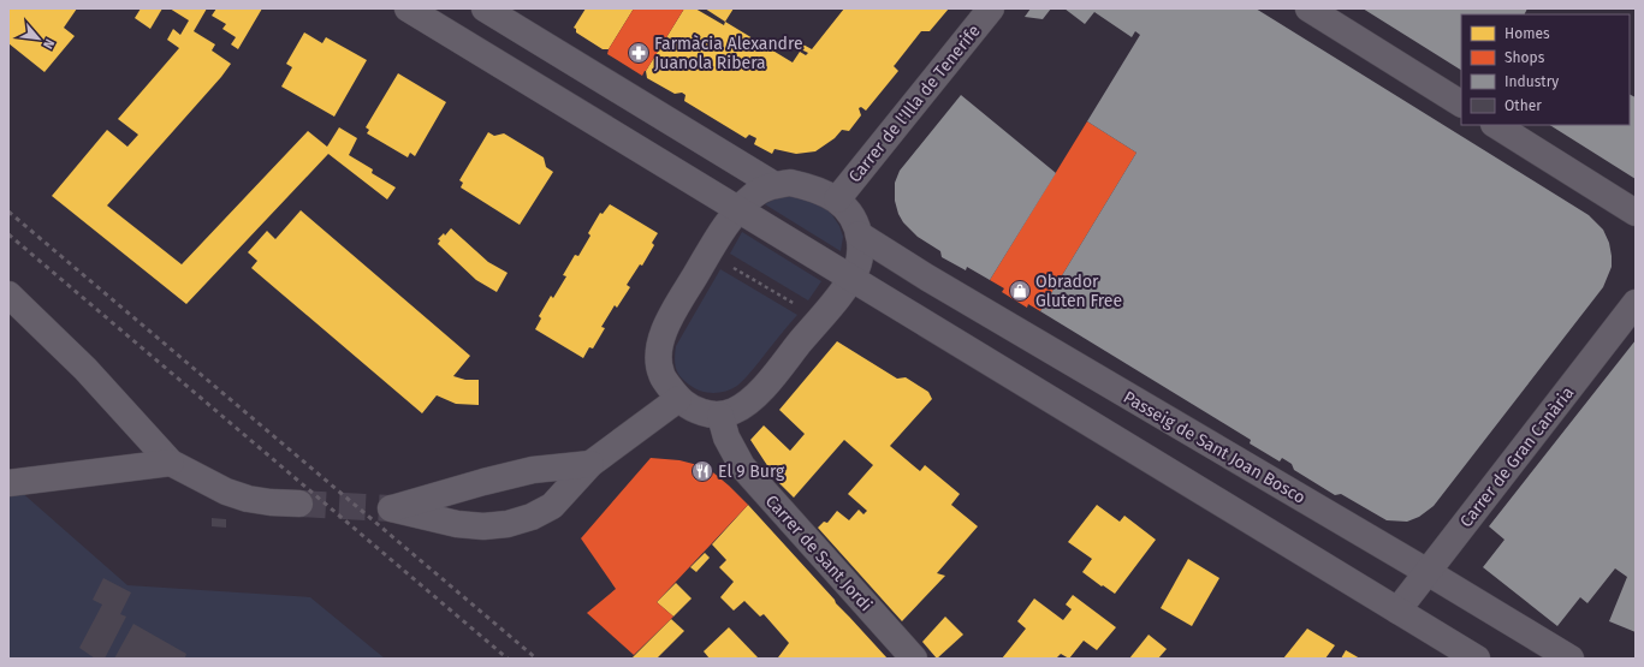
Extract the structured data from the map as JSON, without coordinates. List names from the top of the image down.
{
  "streets": {
    "street": [
      "Carrer de l'Illa de Tenerife",
      "Passeig de Sant Joan Bosco",
      "Carrer de Gran Canària",
      "Carrer de Sant Jordi"
    ]
  },
  "crossings": [
    ["Passeig de Sant Joan Bosco", "Carrer de Gran Canària"]
  ],
  "places": {
    "pharmacy": ["Farmàcia Alexandre Juanola Ribera"],
    "shop": ["Obrador Gluten Free"],
    "restaurant": ["El 9 Burg"]
  },
  "legend": [
    "Homes",
    "Shops",
    "Industry",
    "Other"
  ],
  "north": "bottom right"
}
